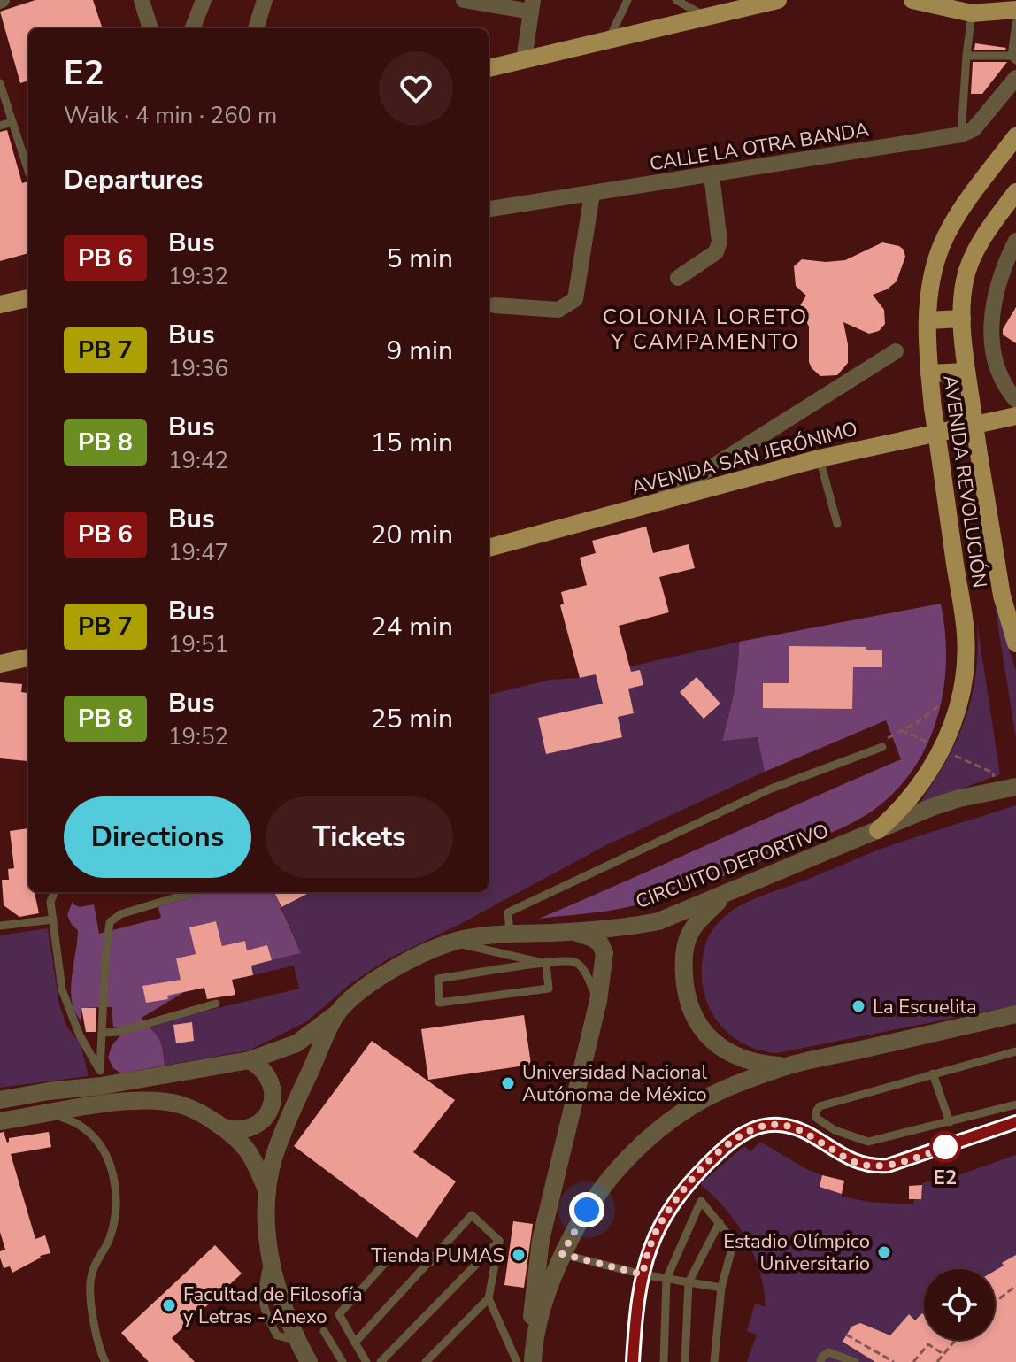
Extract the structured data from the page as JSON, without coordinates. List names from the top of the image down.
{
  "streets": {
    "main road": ["AVENIDA SAN JERÓNIMO", "AVENIDA REVOLUCIÓN"],
    "street": ["CALLE LA OTRA BANDA", "CIRCUITO DEPORTIVO"]
  },
  "crossings": [
    ["AVENIDA REVOLUCIÓN", "CIRCUITO DEPORTIVO"]
  ],
  "districts": ["COLONIA LORETO Y CAMPAMENTO"],
  "places": [
    "La Escuelita",
    "Universidad Nacional Autónoma de México",
    "E2",
    "Estadio Olímpico Universitario",
    "Tienda PUMAS",
    "Facultad de Filosofía y Letras - Anexo"
  ],
  "page": {
    "heading": [
      ["E2", "Walk · 4 min · 260 m"],
      "Departures"
    ],
    "list": [
      {
        "mark": "PB 6",
        "name": "Bus",
        "note": "19:32",
        "value": "5 min"
      },
      {
        "mark": "PB 7",
        "name": "Bus",
        "note": "19:36",
        "value": "9 min"
      },
      {
        "mark": "PB 8",
        "name": "Bus",
        "note": "19:42",
        "value": "15 min"
      },
      {
        "mark": "PB 6",
        "name": "Bus",
        "note": "19:47",
        "value": "20 min"
      },
      {
        "mark": "PB 7",
        "name": "Bus",
        "note": "19:51",
        "value": "24 min"
      },
      {
        "mark": "PB 8",
        "name": "Bus",
        "note": "19:52",
        "value": "25 min"
      }
    ],
    "buttons": ["Directions", "Tickets"]
  }
}
